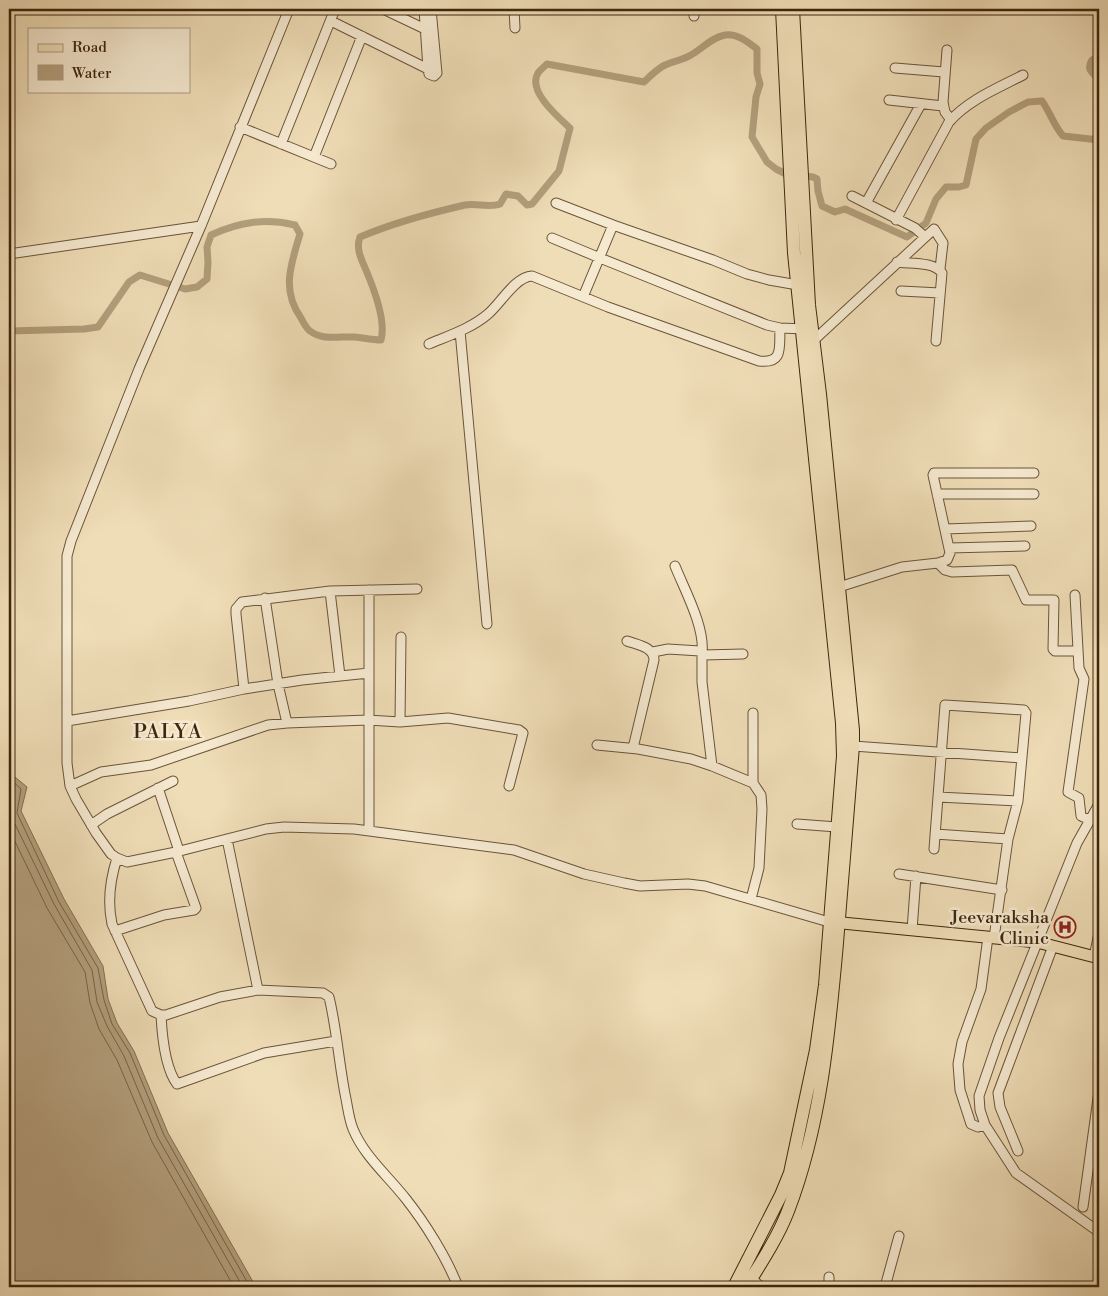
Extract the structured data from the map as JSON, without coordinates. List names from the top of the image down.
{
  "districts": ["PALYA"],
  "places": {
    "hospital": ["Jeevaraksha Clinic"]
  },
  "legend": ["Road", "Water"]
}
